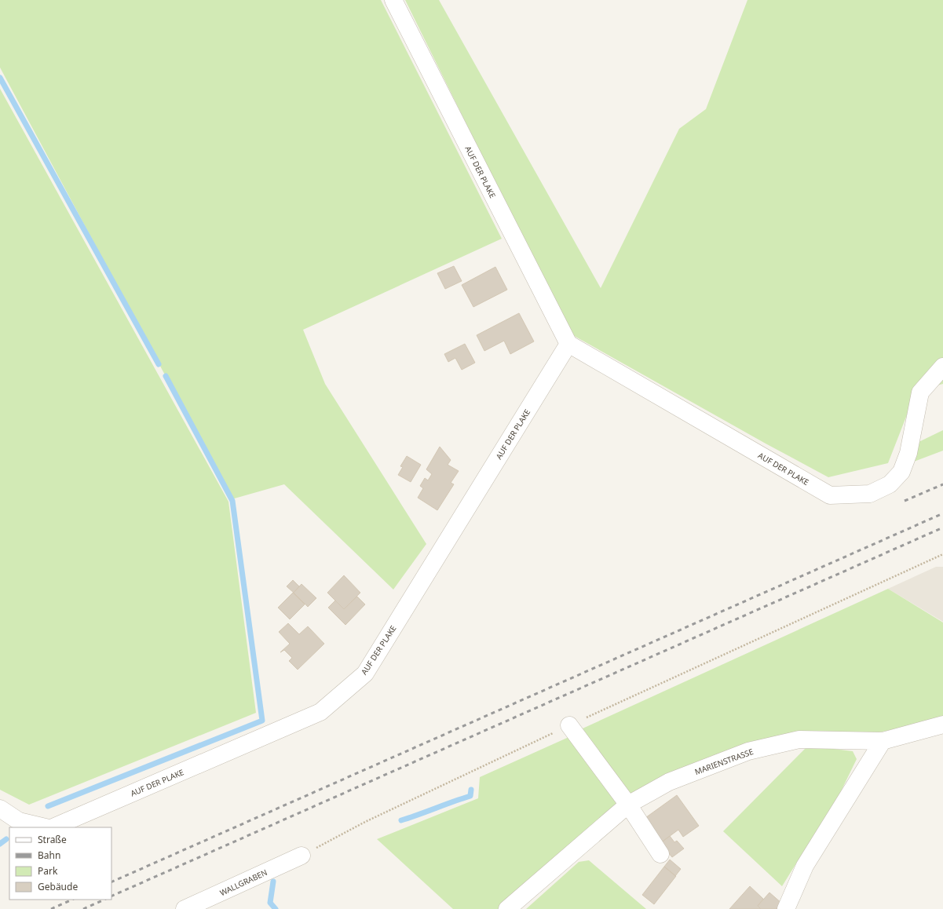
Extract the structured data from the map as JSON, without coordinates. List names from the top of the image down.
{
  "streets": {
    "street": ["AUF DER PLAKE", "MARIENSTRASSE", "WALLGRABEN"]
  },
  "legend": [
    "Straße",
    "Bahn",
    "Park",
    "Gebäude"
  ]
}
